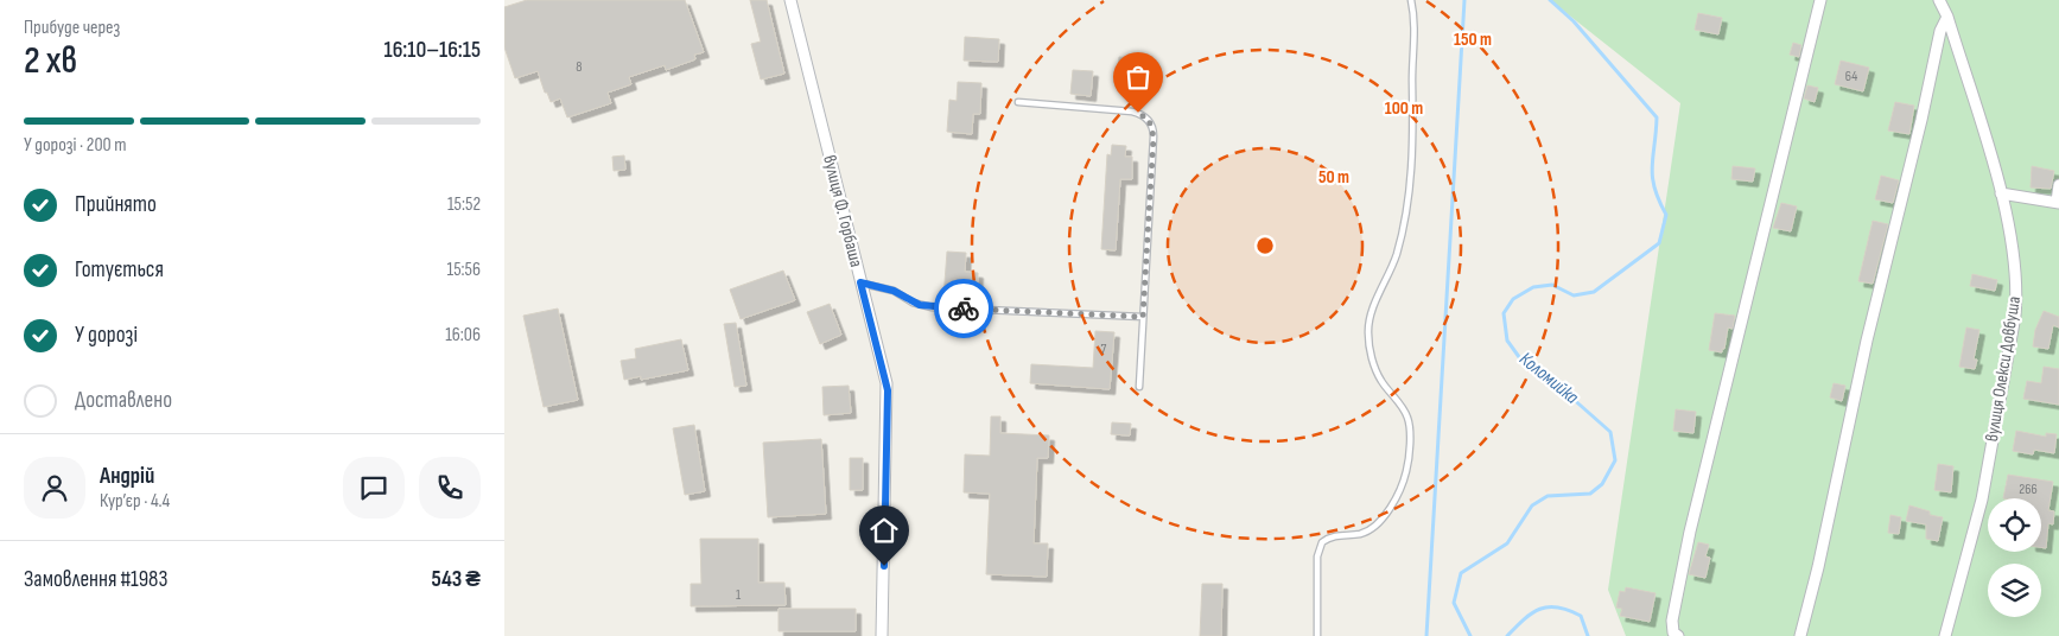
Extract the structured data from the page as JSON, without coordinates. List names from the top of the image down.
{
  "streets": {
    "street": ["вулиця Ф. Горбаша", "вулиця Олекси Довбуша"]
  },
  "water": ["Коломийка"],
  "house_numbers": [
    "8",
    "64",
    "7",
    "266",
    "1"
  ],
  "page": {
    "heading": ["2 хв", "Прибуде через", "16:10–16:15"],
    "panel": [
      "Андрій",
      "Кур’єр · 4.4",
      "Замовлення #1983",
      "543 ₴"
    ],
    "bar": "У дорозі · 200 m",
    "list": [
      ["Прийнято", "15:52"],
      ["Готується", "15:56"],
      ["У дорозі", "16:06"],
      "Доставлено"
    ]
  },
  "rings": ["150 m", "100 m", "50 m"]
}
